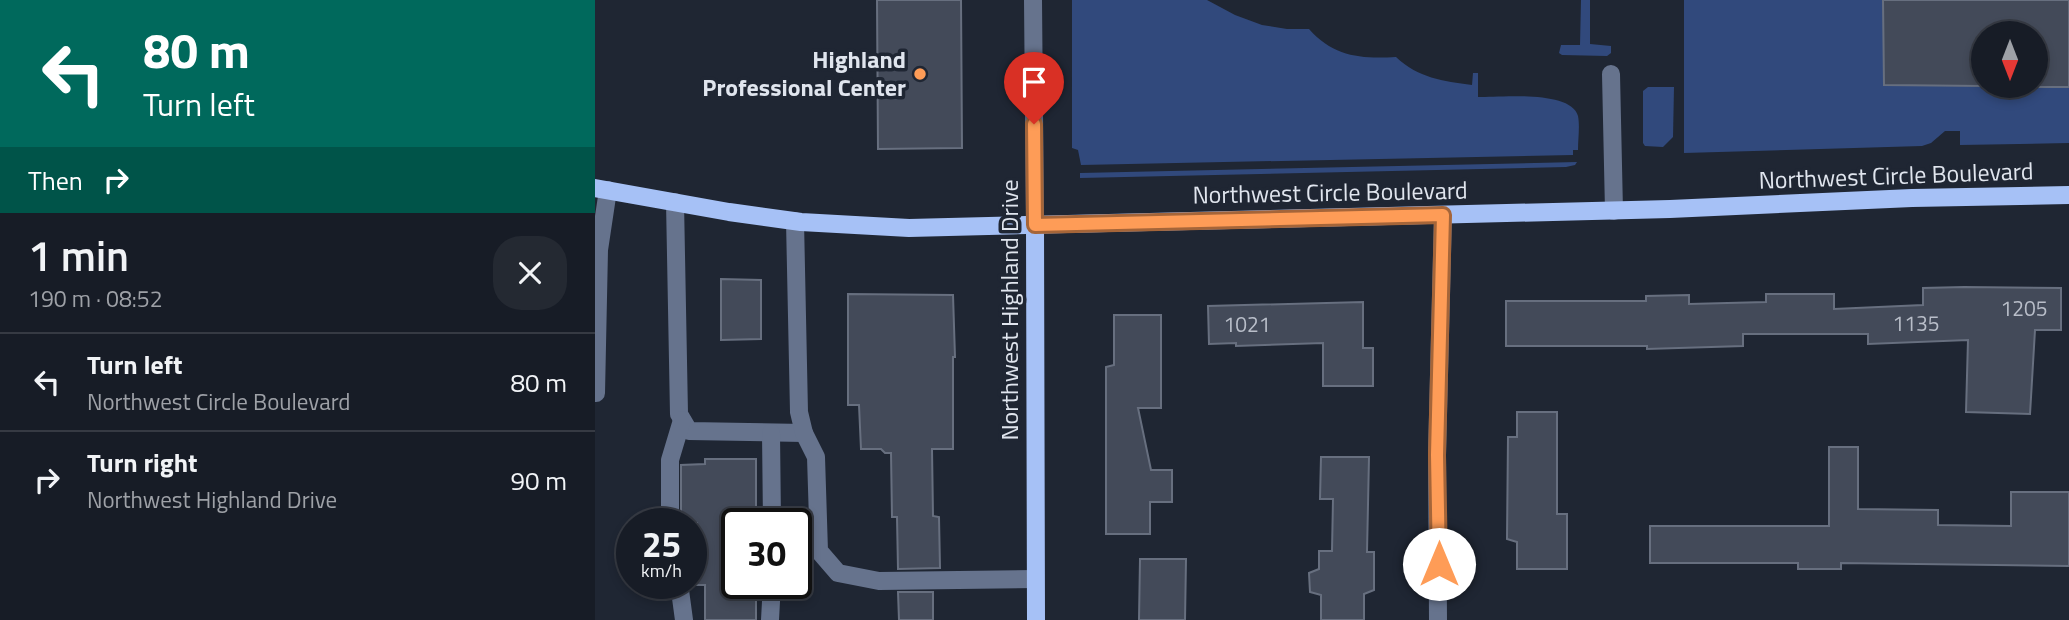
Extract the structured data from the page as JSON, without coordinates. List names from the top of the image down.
{
  "streets": {
    "main road": ["Northwest Circle Boulevard", "Northwest Highland Drive"]
  },
  "crossings": [
    ["Northwest Circle Boulevard", "Northwest Highland Drive"]
  ],
  "places": ["Highland Professional Center"],
  "house_numbers": ["1205", "1135", "1021"],
  "north": "bottom",
  "page": {
    "turn": ["80 m", "Turn left"],
    "then": "Then",
    "heading": ["1 min", "190 m · 08:52"],
    "list": [
      {
        "name": "Turn left",
        "note": "Northwest Circle Boulevard",
        "value": "80 m"
      },
      {
        "name": "Turn right",
        "note": "Northwest Highland Drive",
        "value": "90 m"
      }
    ],
    "speed": "25 km/h",
    "limit": "30"
  }
}
